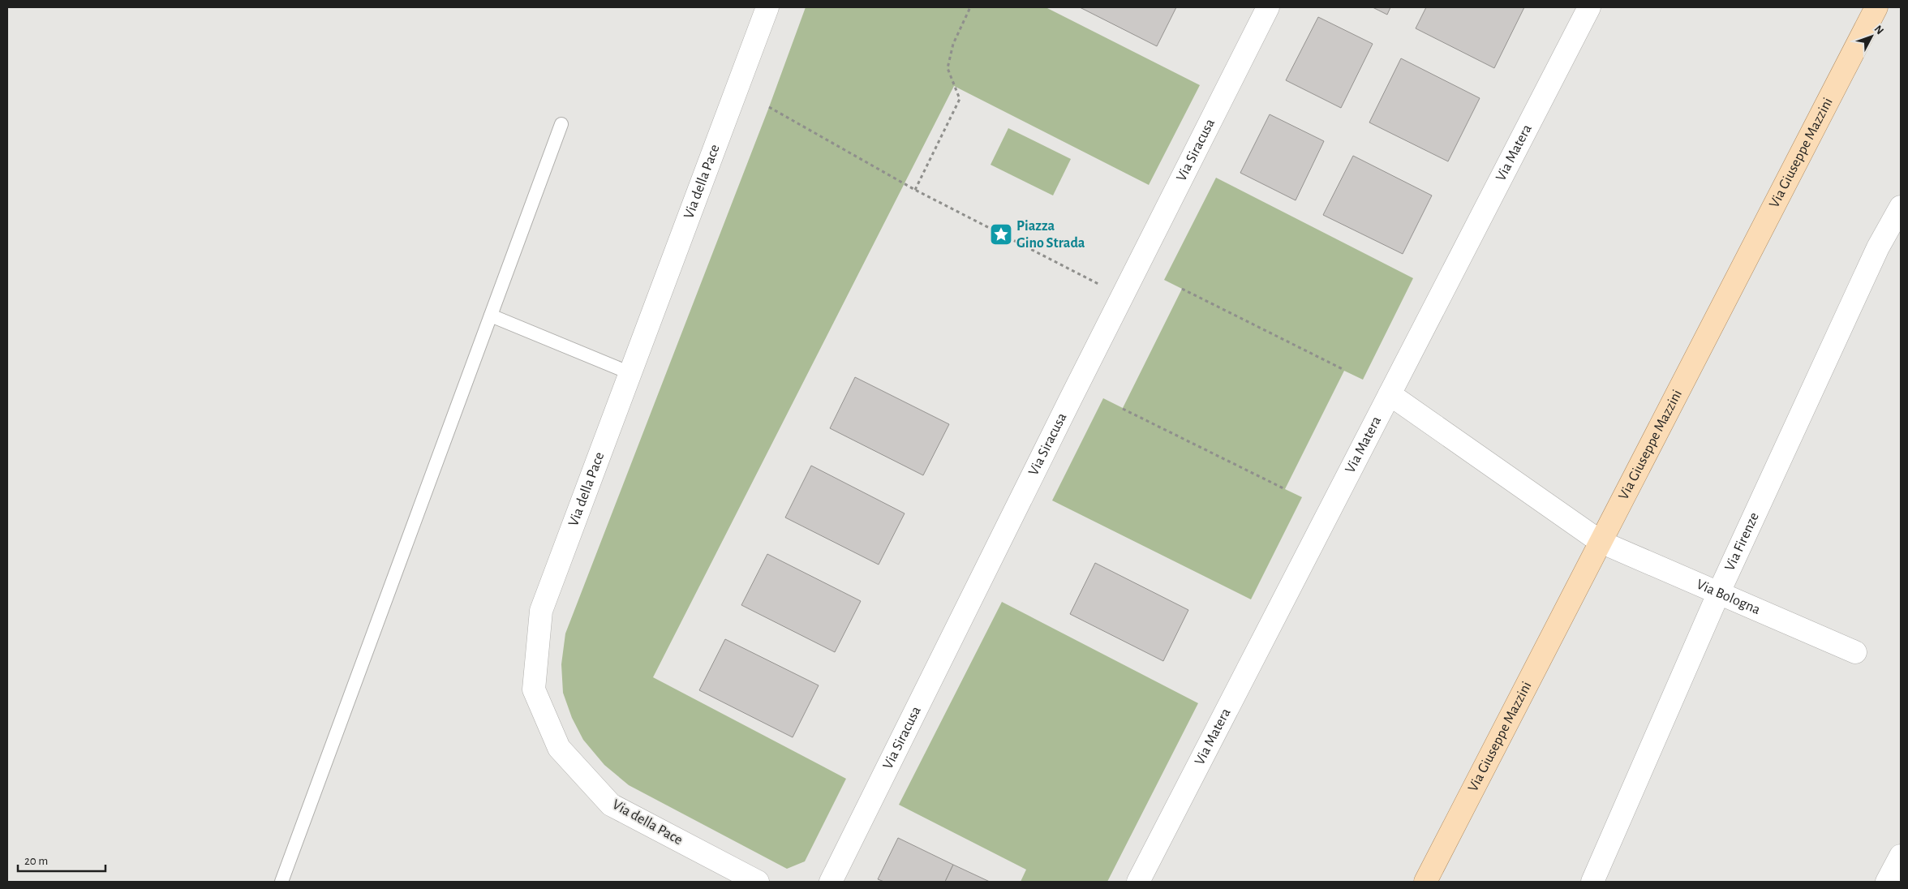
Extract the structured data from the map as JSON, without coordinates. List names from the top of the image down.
{
  "streets": {
    "main road": ["Via Giuseppe Mazzini"],
    "street": [
      "Via Siracusa",
      "Via Matera",
      "Via della Pace",
      "Via Firenze",
      "Via Bologna"
    ]
  },
  "crossings": [
    ["Via Matera", "Via Bologna"],
    ["Via Giuseppe Mazzini", "Via Bologna"],
    ["Via Firenze", "Via Bologna"]
  ],
  "places": {
    "place": ["Piazza Gino Strada"]
  },
  "scale_bar": "20 m",
  "north": "top right"
}
